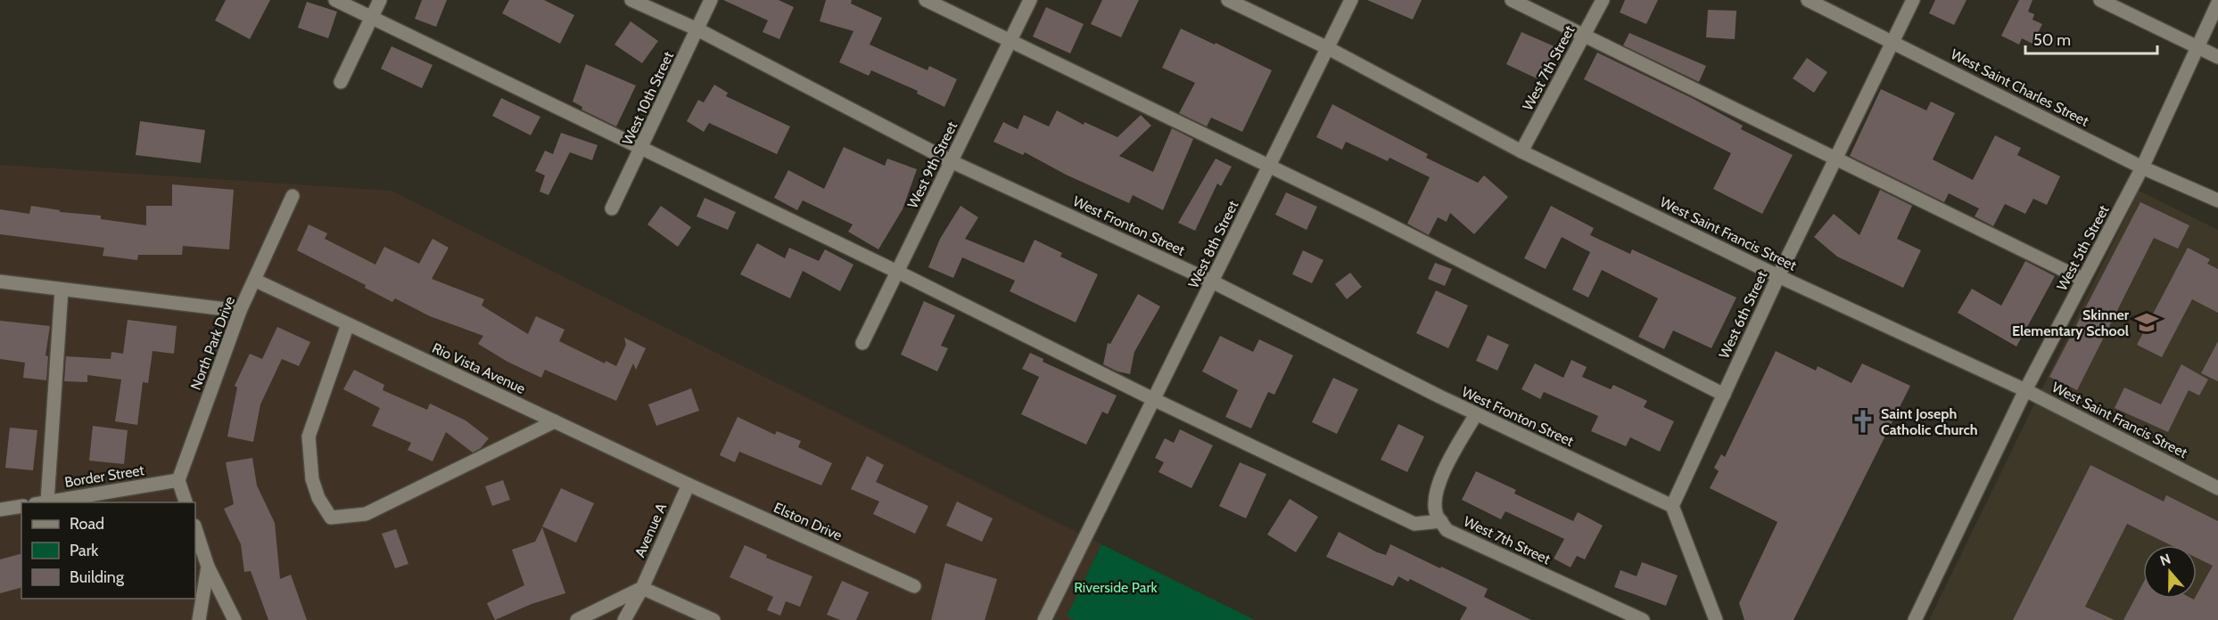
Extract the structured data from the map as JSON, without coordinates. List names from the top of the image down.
{
  "streets": {
    "street": [
      "West 7th Street",
      "West Saint Charles Street",
      "West 10th Street",
      "West 9th Street",
      "West Fronton Street",
      "West Saint Francis Street",
      "West 8th Street",
      "West 5th Street",
      "West 6th Street",
      "North Park Drive",
      "Rio Vista Avenue",
      "Border Street",
      "Elston Drive",
      "Avenue A"
    ]
  },
  "crossings": [
    ["West 7th Street", "West Fronton Street"],
    ["West 7th Street", "West Saint Francis Street"],
    ["West Saint Charles Street", "West 5th Street"],
    ["West Saint Charles Street", "West 6th Street"],
    ["West 10th Street", "West Fronton Street"],
    ["West 9th Street", "West Fronton Street"],
    ["West Fronton Street", "West 8th Street"],
    ["West Fronton Street", "West 6th Street"],
    ["West Saint Francis Street", "West 8th Street"],
    ["West Saint Francis Street", "West 5th Street"],
    ["West Saint Francis Street", "West 6th Street"],
    ["North Park Drive", "Rio Vista Avenue"],
    ["North Park Drive", "Border Street"],
    ["Rio Vista Avenue", "Elston Drive"],
    ["Rio Vista Avenue", "Avenue A"],
    ["Elston Drive", "Avenue A"]
  ],
  "parks": ["Riverside Park"],
  "places": {
    "school or university": ["Skinner Elementary School"],
    "church": ["Saint Joseph Catholic Church"]
  },
  "legend": ["Road", "Park", "Building"],
  "scale_bar": "50 m",
  "north": "top"
}
